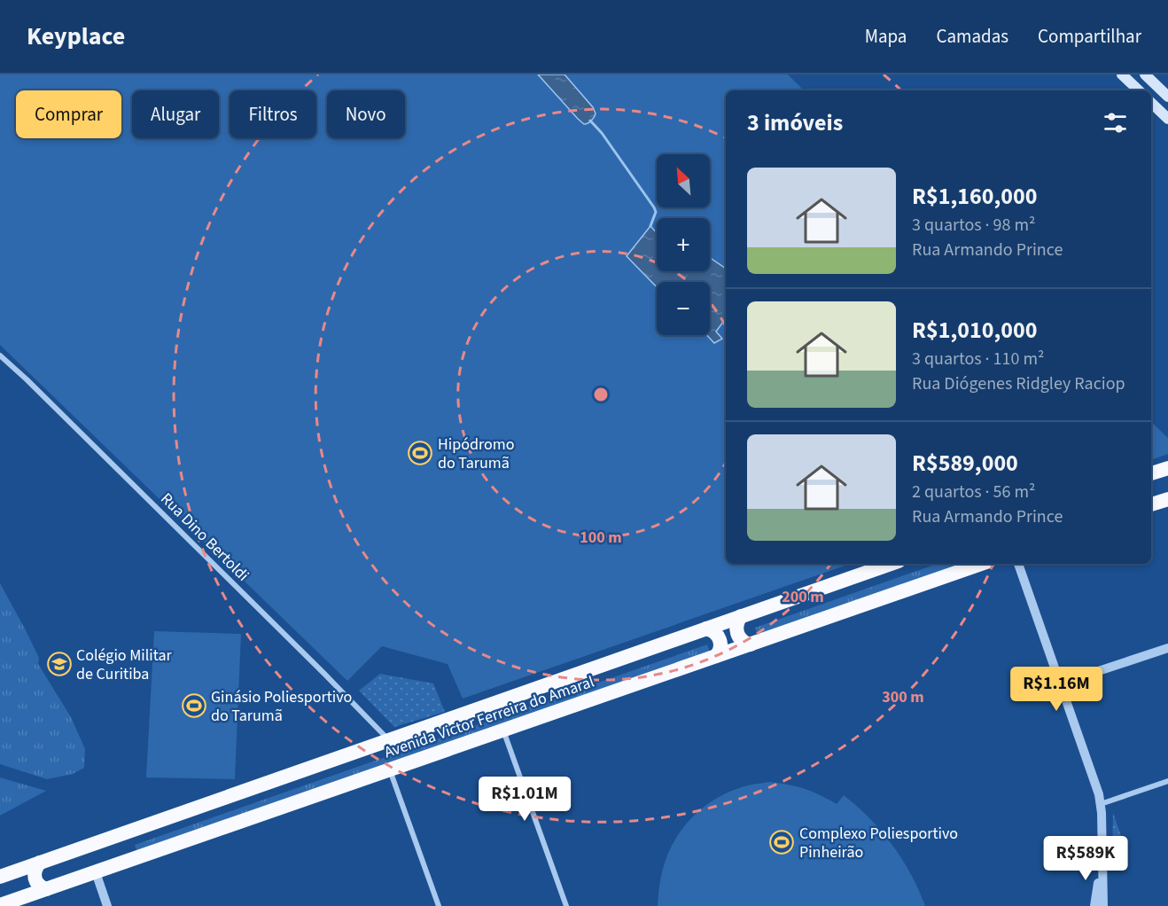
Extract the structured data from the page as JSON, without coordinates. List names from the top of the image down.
{
  "streets": {
    "highway": ["Avenida Victor Ferreira do Amaral"],
    "street": ["Rua Dino Bertoldi"]
  },
  "crossings": [
    ["Rua Dino Bertoldi", "Avenida Victor Ferreira do Amaral"]
  ],
  "places": {
    "sports": ["Hipódromo do Tarumã", "Ginásio Poliesportivo do Tarumã", "Complexo Poliesportivo Pinheirão"],
    "school or university": ["Colégio Militar de Curitiba"]
  },
  "north": "top left",
  "page": {
    "header": "Keyplace",
    "nav": ["Mapa", "Camadas", "Compartilhar"],
    "chip": [
      "Comprar",
      "Alugar",
      "Filtros",
      "Novo"
    ],
    "heading": "3 imóveis",
    "map_buttons": ["+", "−"],
    "list": [
      {
        "name": "R$1,160,000",
        "note": "3 quartos · 98 m² · Rua Armando Prince"
      },
      {
        "name": "R$1,010,000",
        "note": "3 quartos · 110 m² · Rua Diógenes Ridgley Raciop"
      },
      {
        "name": "R$589,000",
        "note": "2 quartos · 56 m² · Rua Armando Prince"
      }
    ],
    "price": ["R$1.16M", "R$1.01M", "R$589K"]
  },
  "rings": ["100 m", "200 m", "300 m"]
}
